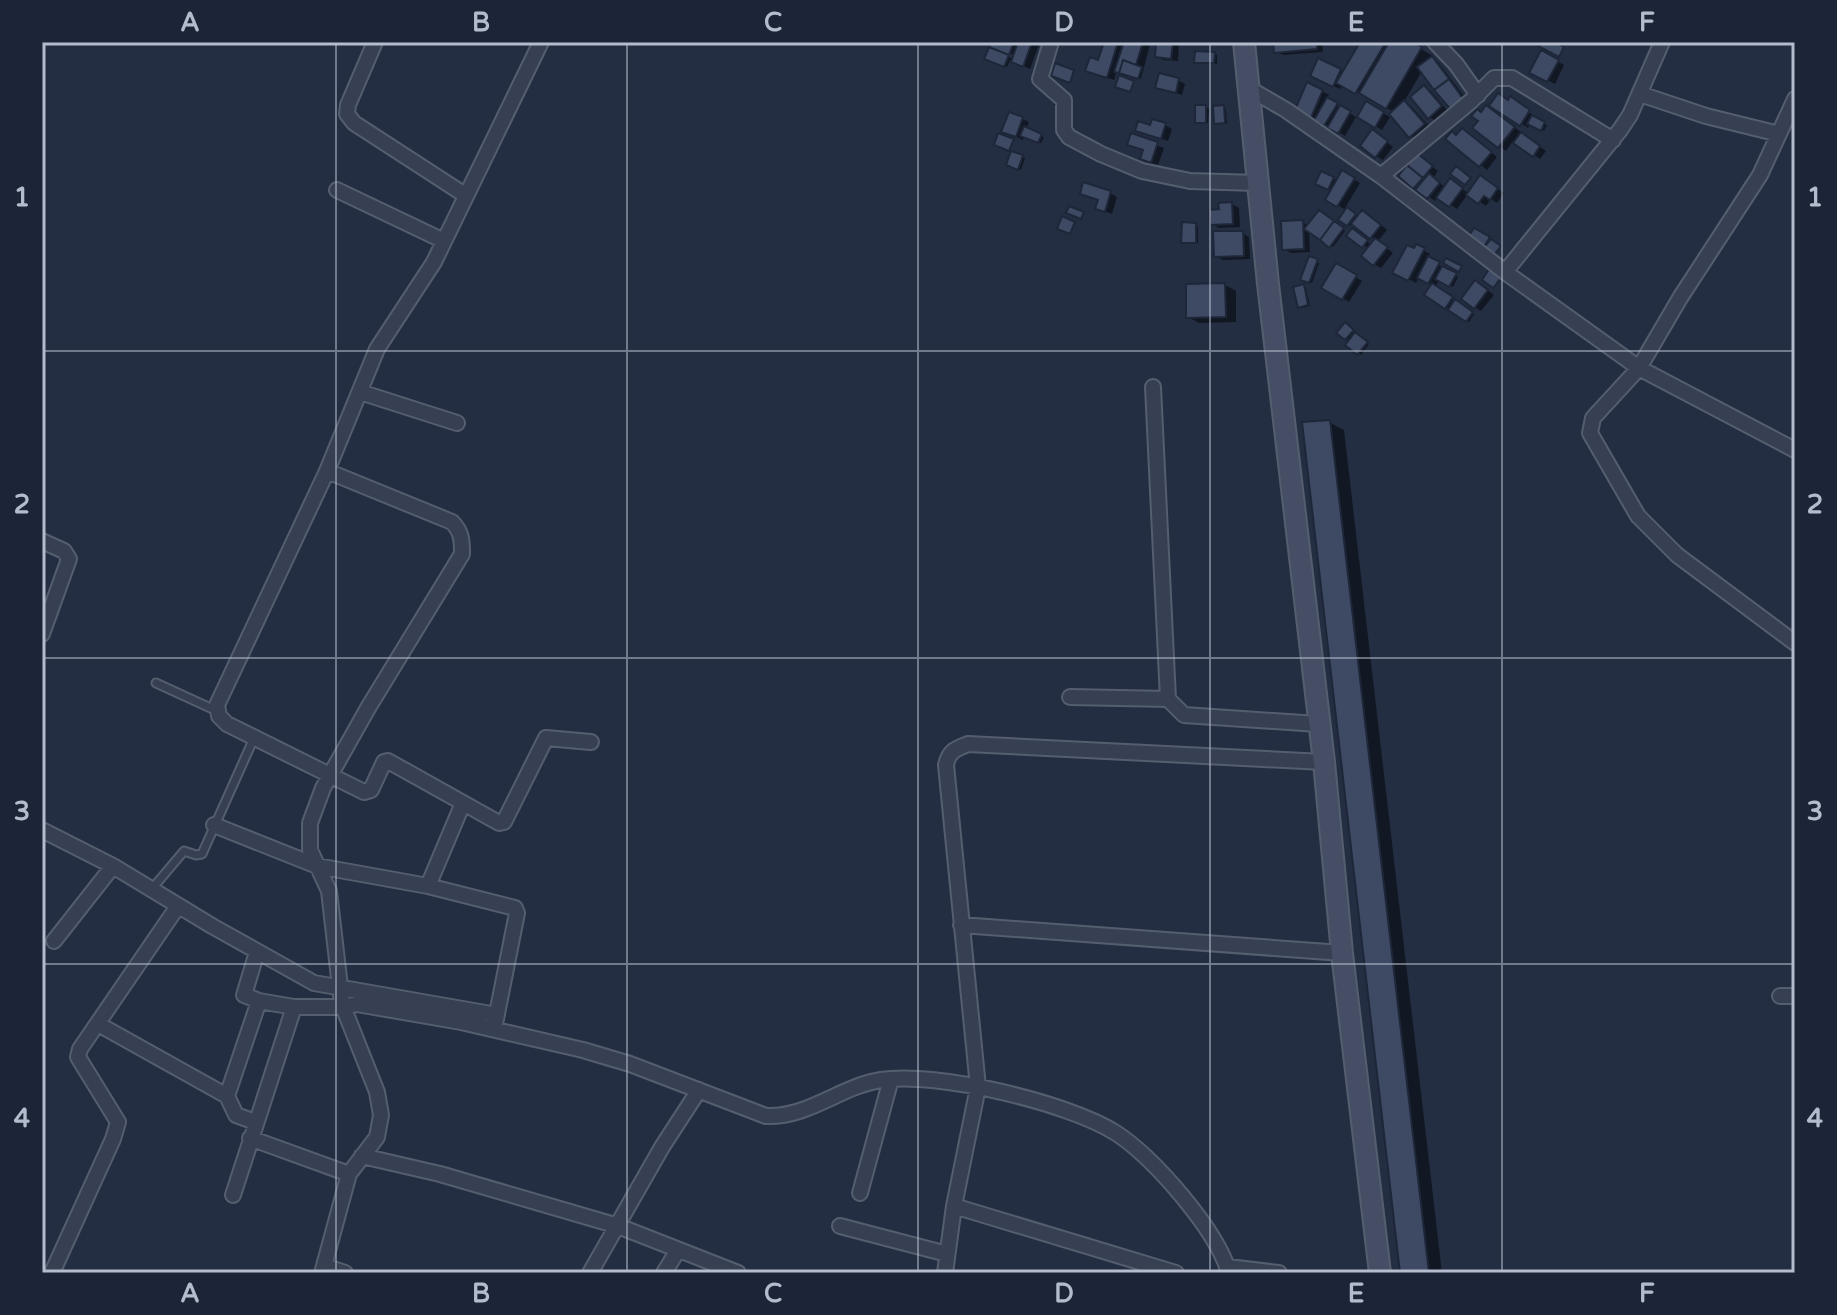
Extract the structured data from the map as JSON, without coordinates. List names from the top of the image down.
{
  "grid": {
    "columns": [
      "A",
      "B",
      "C",
      "D",
      "E",
      "F"
    ],
    "rows": [
      "1",
      "2",
      "3",
      "4"
    ]
  }
}
